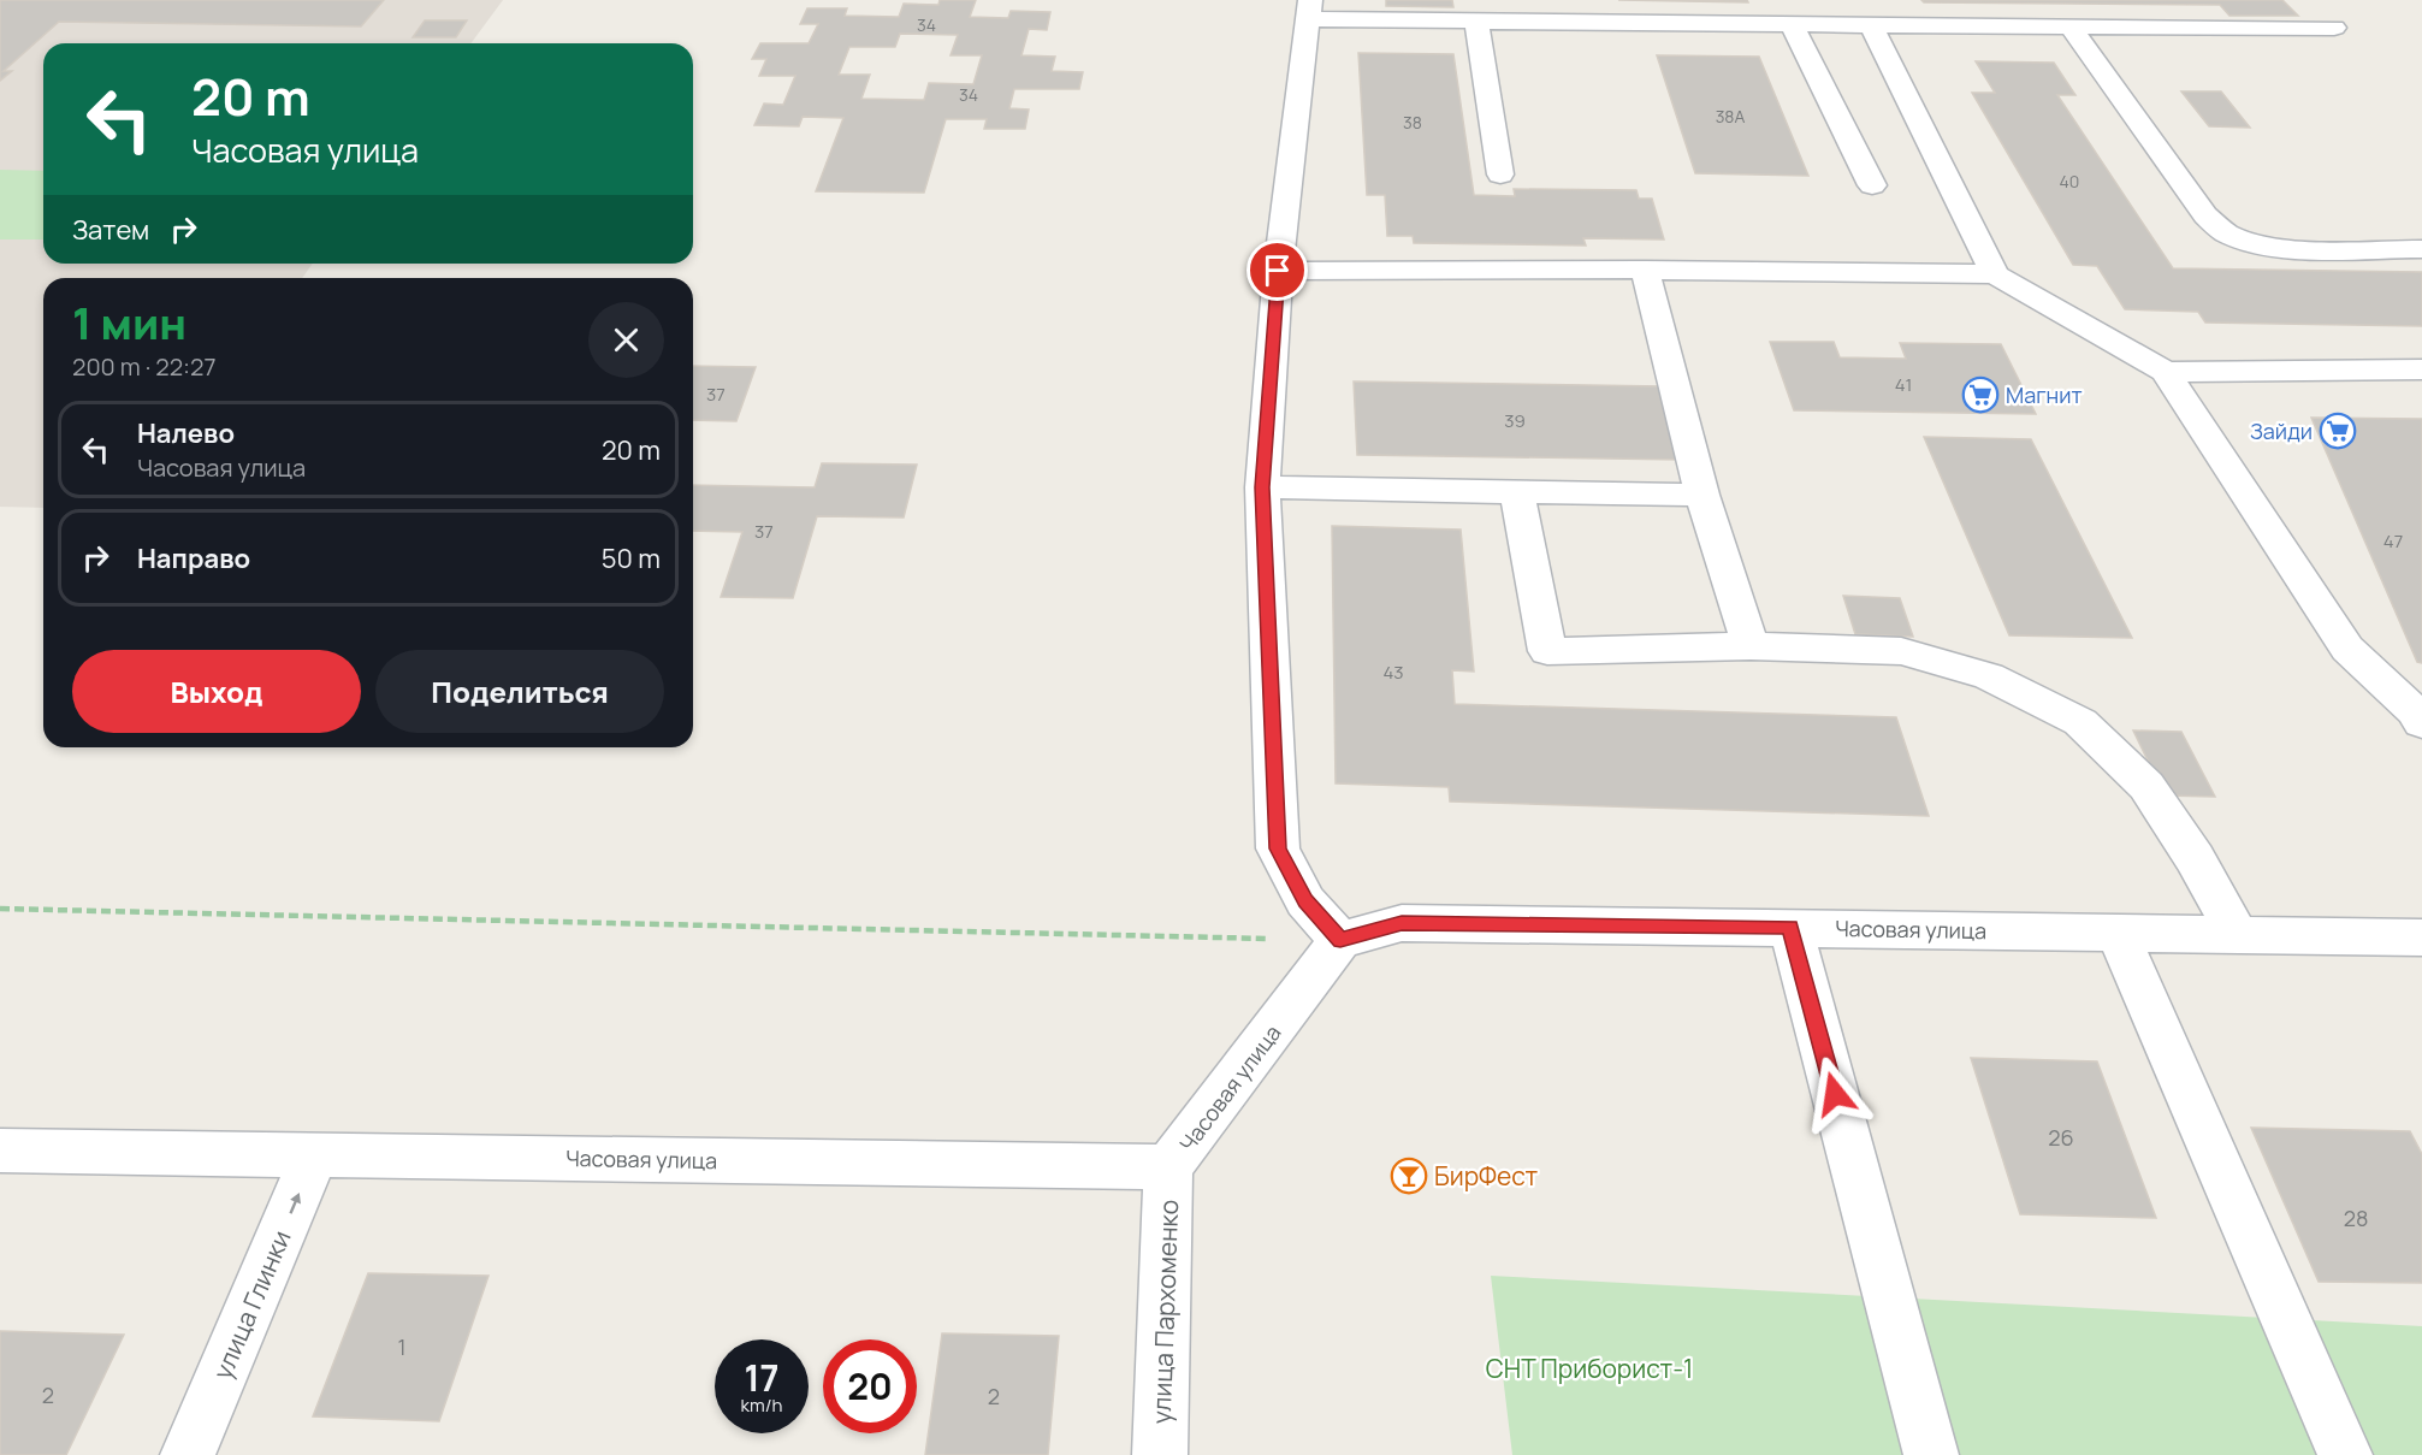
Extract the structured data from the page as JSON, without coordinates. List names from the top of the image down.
{
  "streets": {
    "street": ["Часовая улица", "улица Глинки", "улица Пархоменко"]
  },
  "crossings": [
    ["Часовая улица", "улица Глинки"],
    ["Часовая улица", "улица Пархоменко"]
  ],
  "one_way": ["улица Глинки"],
  "parks": ["СНТ Приборист-1"],
  "places": {
    "supermarket": ["Магнит", "Зайди"],
    "bar": ["БирФест"]
  },
  "house_numbers": [
    "34",
    "34",
    "38А",
    "38",
    "40",
    "41",
    "37",
    "39",
    "37",
    "47",
    "43",
    "26",
    "28",
    "1",
    "2",
    "2"
  ],
  "page": {
    "turn": ["20 m", "Часовая улица"],
    "then": "Затем",
    "heading": ["1 мин", "200 m · 22:27"],
    "list": [
      {
        "name": "Налево",
        "note": "Часовая улица",
        "value": "20 m"
      },
      {
        "name": "Направо",
        "value": "50 m"
      }
    ],
    "buttons": ["Выход", "Поделиться"],
    "speed": "17 km/h",
    "limit": "20"
  }
}
